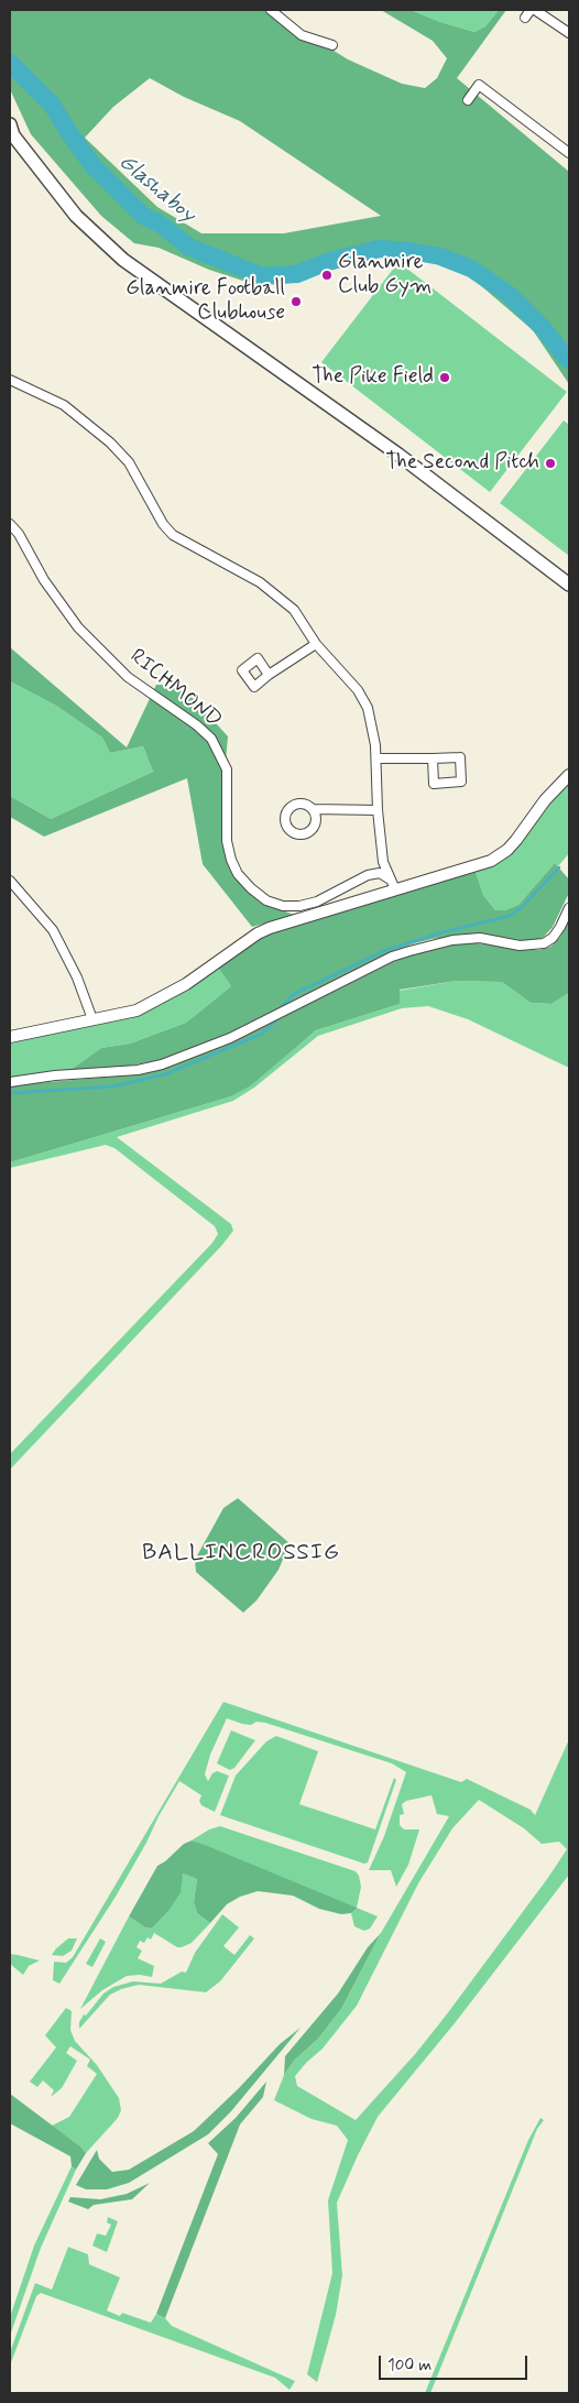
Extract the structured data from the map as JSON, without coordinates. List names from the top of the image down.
{
  "streets": {
    "street": ["RICHMOND"]
  },
  "districts": ["BALLINCROSSIG"],
  "water": ["Glashaboy"],
  "places": [
    "Glanmire Club Gym",
    "Glanmire Football Clubhouse",
    "The Pike Field",
    "The Second Pitch"
  ],
  "scale_bar": "100 m"
}
